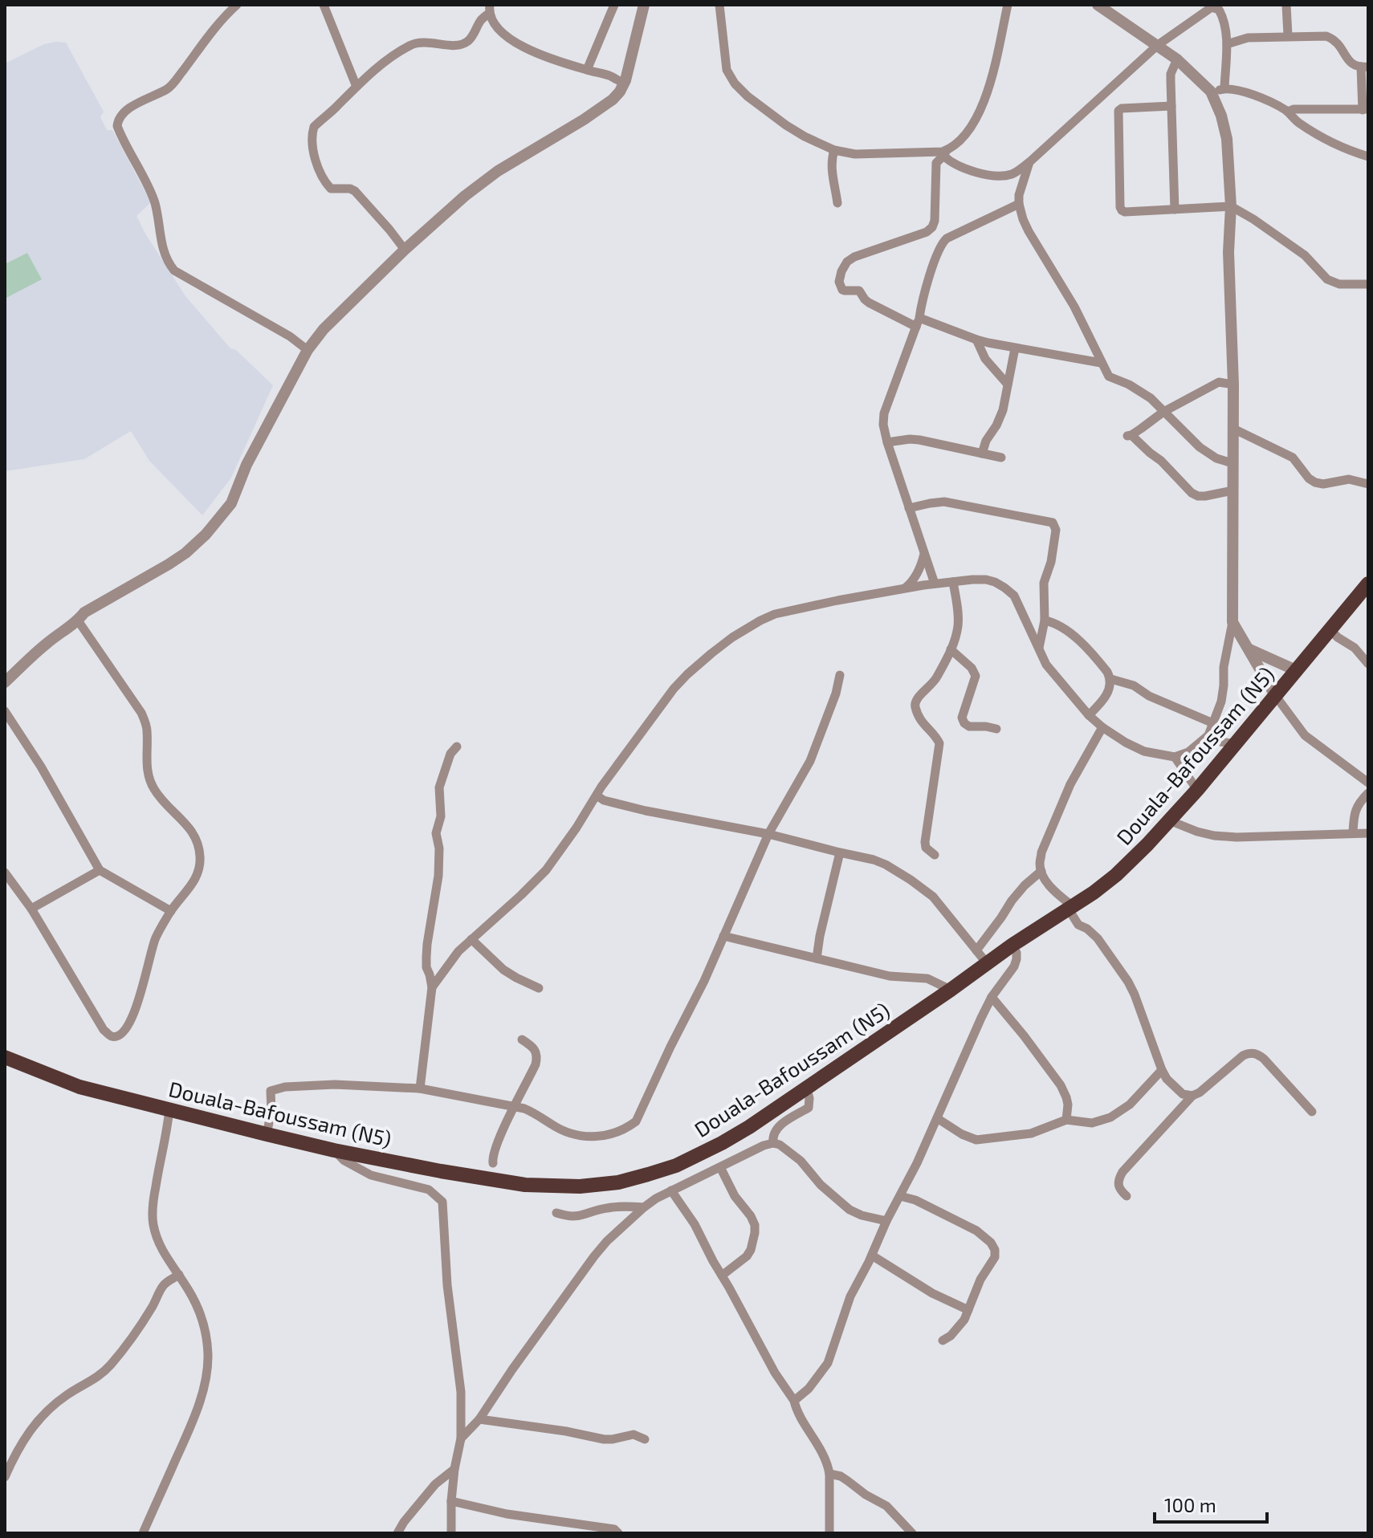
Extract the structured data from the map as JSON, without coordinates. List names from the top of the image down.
{
  "streets": {
    "highway": ["Douala-Bafoussam (N5)"]
  },
  "scale_bar": "100 m"
}
